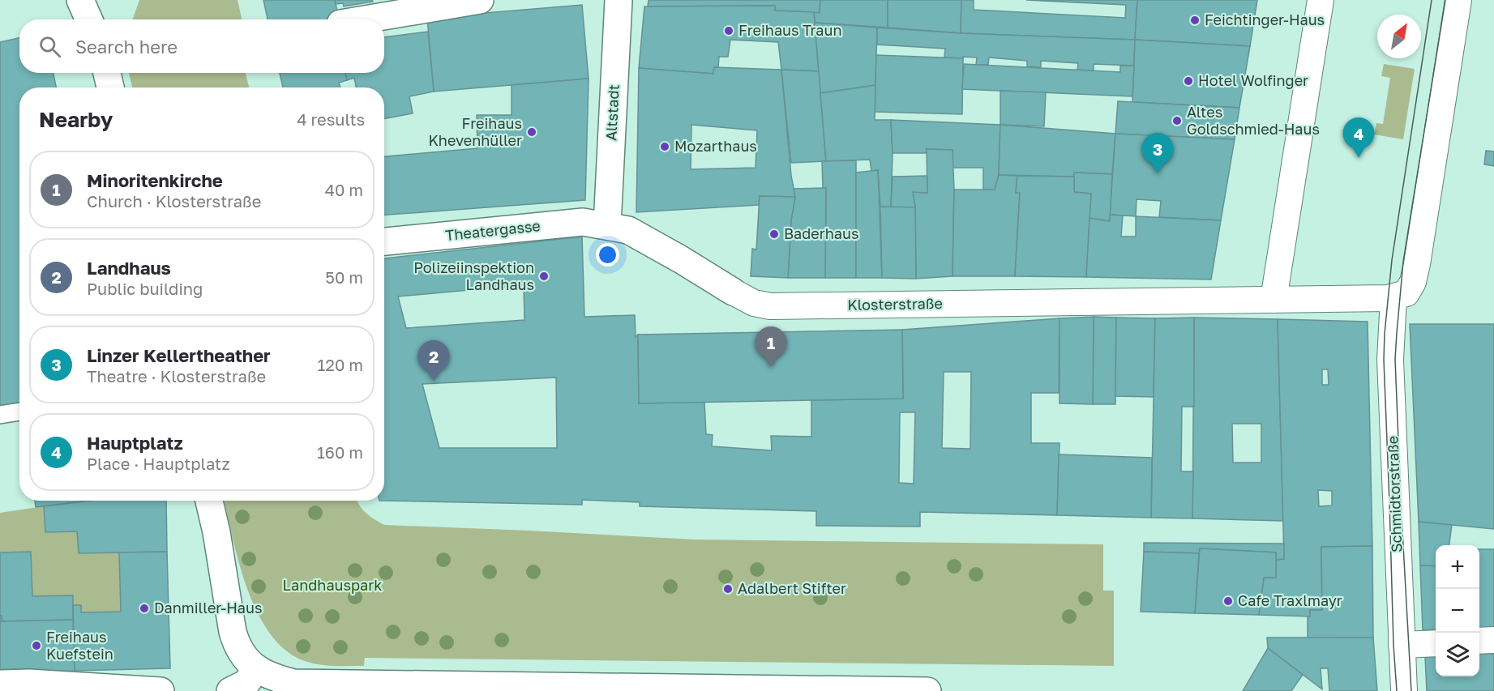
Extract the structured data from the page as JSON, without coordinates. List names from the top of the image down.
{
  "streets": {
    "street": [
      "Altstadt",
      "Theatergasse",
      "Klosterstraße",
      "Schmidtorstraße"
    ]
  },
  "crossings": [
    ["Altstadt", "Theatergasse"],
    ["Altstadt", "Klosterstraße"],
    ["Theatergasse", "Klosterstraße"],
    ["Klosterstraße", "Schmidtorstraße"]
  ],
  "parks": ["Landhauspark"],
  "places": [
    "Feichtinger-Haus",
    "Freihaus Traun",
    "Hotel Wolfinger",
    "Altes Goldschmied-Haus",
    "Freihaus Khevenhüller",
    "Mozarthaus",
    "Baderhaus",
    "Polizeiinspektion Landhaus",
    "Adalbert Stifter",
    "Cafe Traxlmayr",
    "Danmiller-Haus",
    "Freihaus Kuefstein"
  ],
  "north": "top right",
  "page": {
    "search": "Search here",
    "heading": ["Nearby", "4 results"],
    "pins": [
      "4",
      "3",
      "1",
      "2"
    ],
    "list": [
      {
        "mark": "1",
        "name": "Minoritenkirche",
        "note": "Church · Klosterstraße",
        "value": "40 m"
      },
      {
        "mark": "2",
        "name": "Landhaus",
        "note": "Public building",
        "value": "50 m"
      },
      {
        "mark": "3",
        "name": "Linzer Kellertheather",
        "note": "Theatre · Klosterstraße",
        "value": "120 m"
      },
      {
        "mark": "4",
        "name": "Hauptplatz",
        "note": "Place · Hauptplatz",
        "value": "160 m"
      }
    ],
    "map_buttons": ["+", "−"]
  }
}
